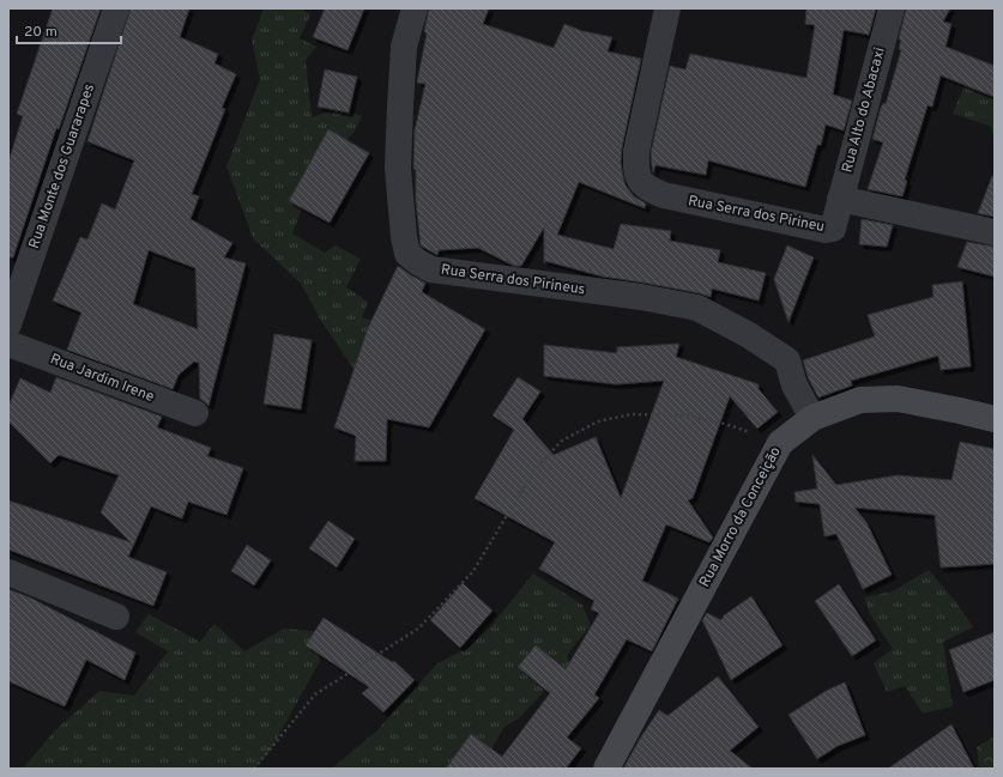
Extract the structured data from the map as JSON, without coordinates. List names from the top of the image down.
{
  "streets": {
    "street": [
      "Rua Alto do Abacaxi",
      "Rua Monte dos Guararapes",
      "Rua Serra dos Pirineu",
      "Rua Serra dos Pirineus",
      "Rua Jardim Irene",
      "Rua Morro da Conceição"
    ]
  },
  "crossings": [
    ["Rua Alto do Abacaxi", "Rua Serra dos Pirineu"],
    ["Rua Serra dos Pirineus", "Rua Morro da Conceição"]
  ],
  "scale_bar": "20 m"
}
